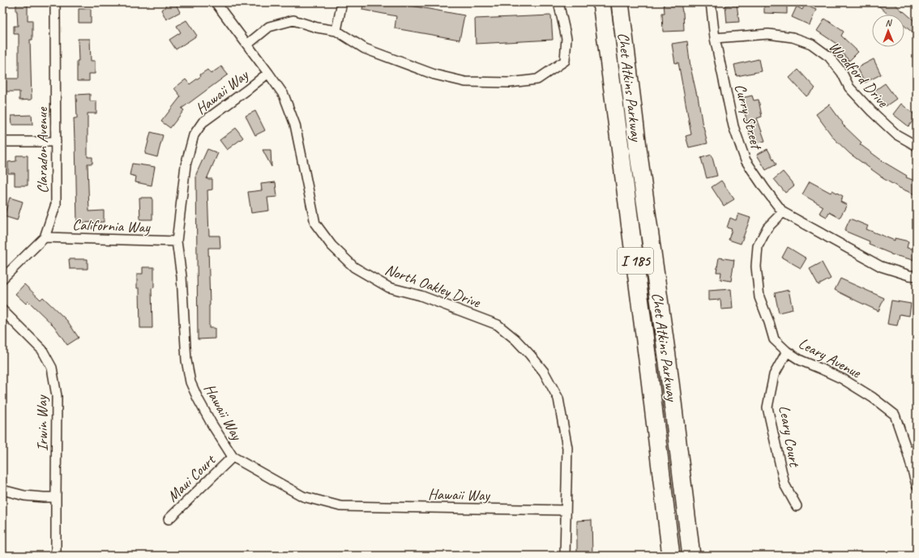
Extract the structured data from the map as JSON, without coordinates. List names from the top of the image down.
{
  "streets": {
    "highway": ["Chet Atkins Parkway", "I 185"],
    "street": [
      "Woodford Drive",
      "Hawaii Way",
      "Curry Street",
      "Claradon Avenue",
      "California Way",
      "North Oakley Drive",
      "Leary Avenue",
      "Irwin Way",
      "Leary Court",
      "Maui Court"
    ]
  },
  "crossings": [
    ["Woodford Drive", "Curry Street"],
    ["Hawaii Way", "California Way"],
    ["Hawaii Way", "North Oakley Drive"],
    ["Hawaii Way", "Maui Court"],
    ["Curry Street", "Leary Avenue"],
    ["Claradon Avenue", "California Way"],
    ["Leary Avenue", "Leary Court"]
  ],
  "north": "top"
}
